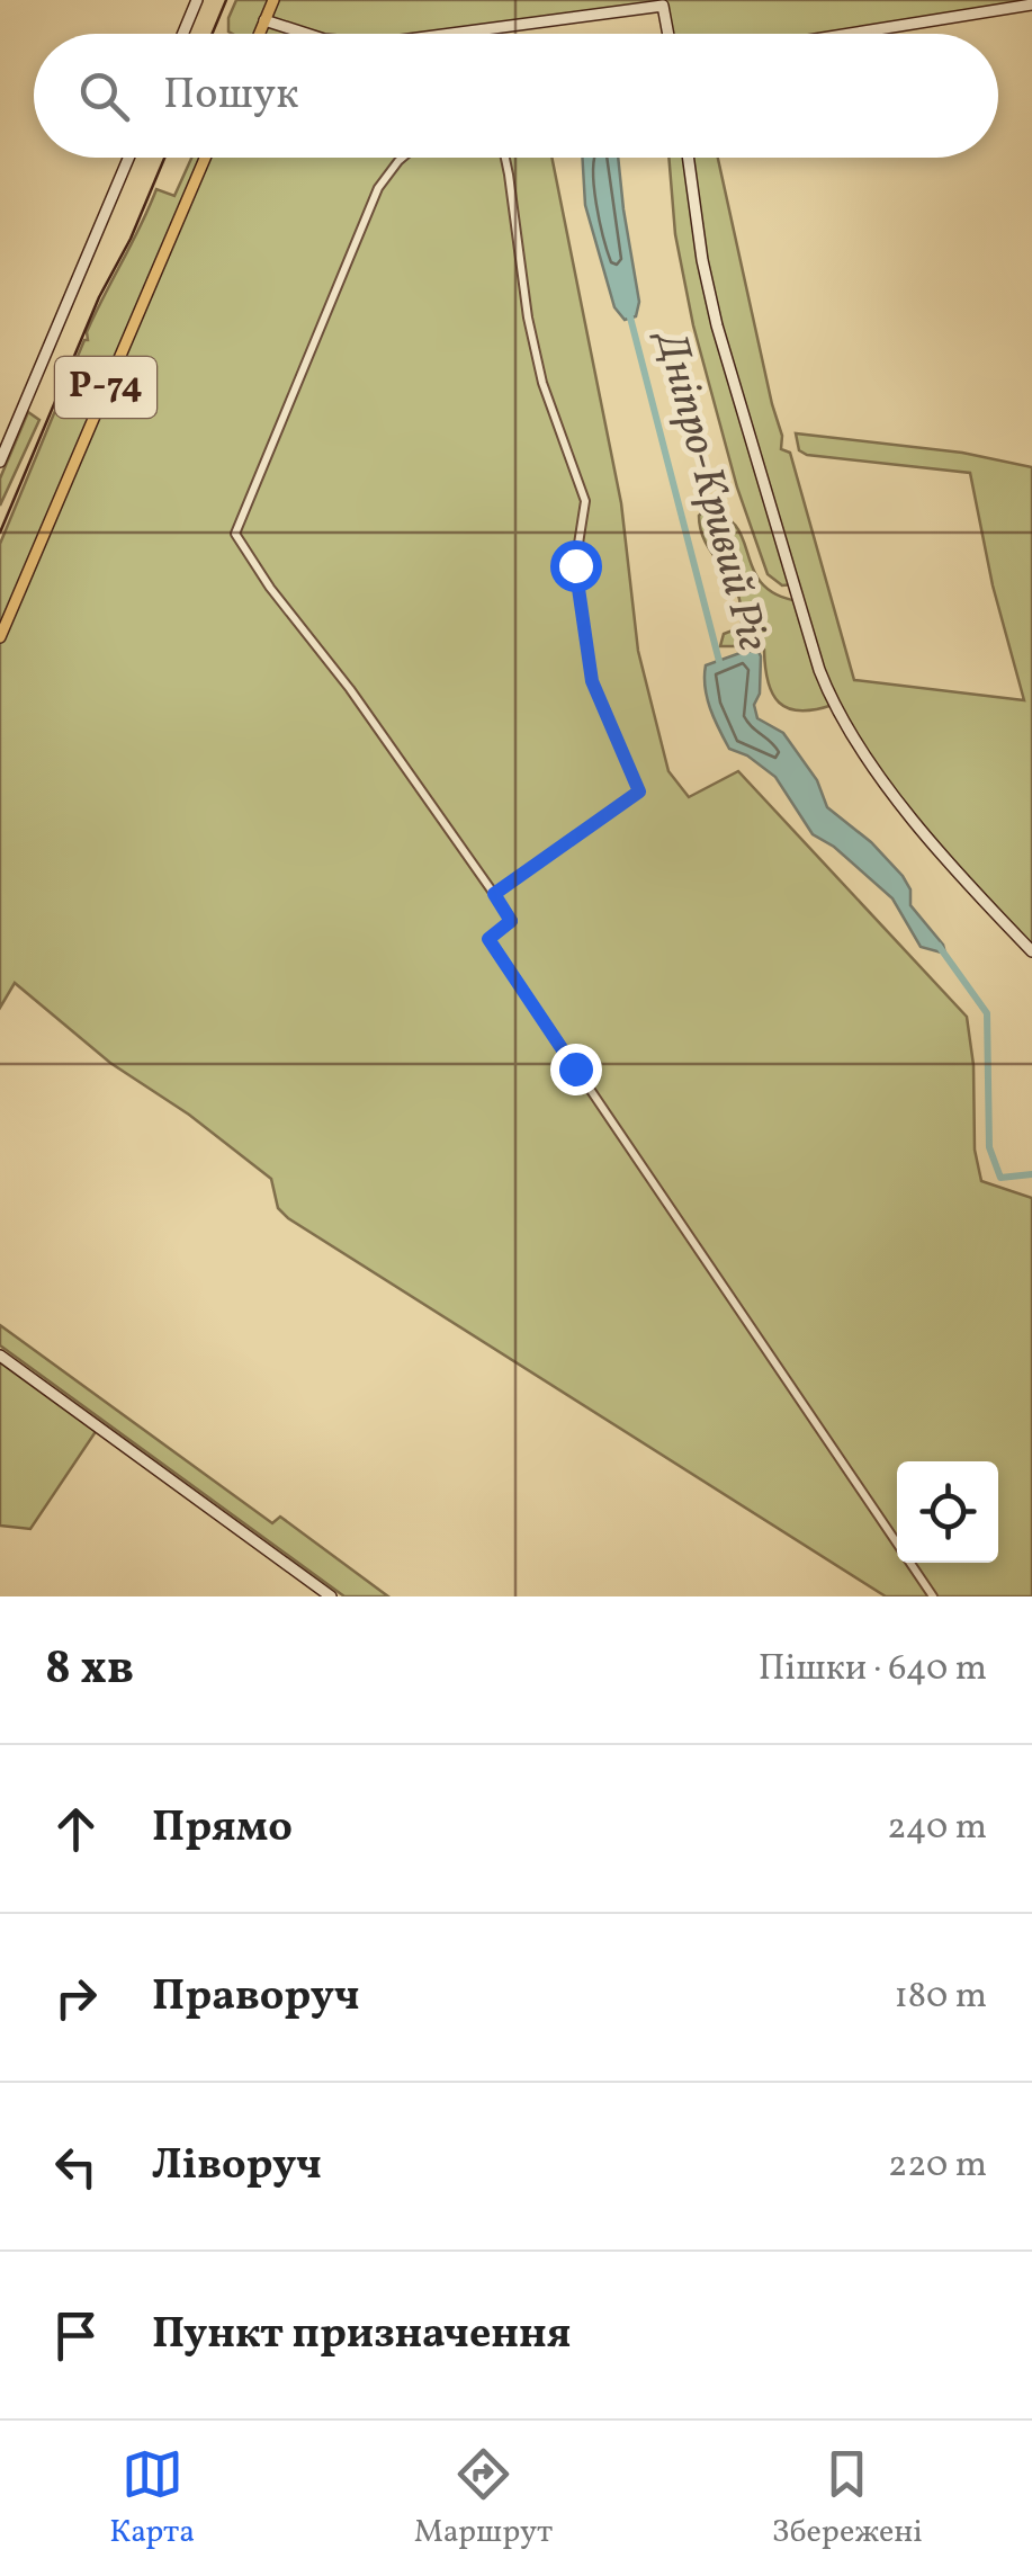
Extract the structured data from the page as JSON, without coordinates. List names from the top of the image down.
{
  "streets": {
    "main road": ["Р-74"]
  },
  "water": ["Дніпро-Кривий Ріг"],
  "page": {
    "search": "Пошук",
    "heading": ["8 хв", "Пішки · 640 m"],
    "list": [
      ["Прямо", "240 m"],
      ["Праворуч", "180 m"],
      ["Ліворуч", "220 m"],
      "Пункт призначення"
    ],
    "nav": ["Карта", "Маршрут", "Збережені"]
  }
}
